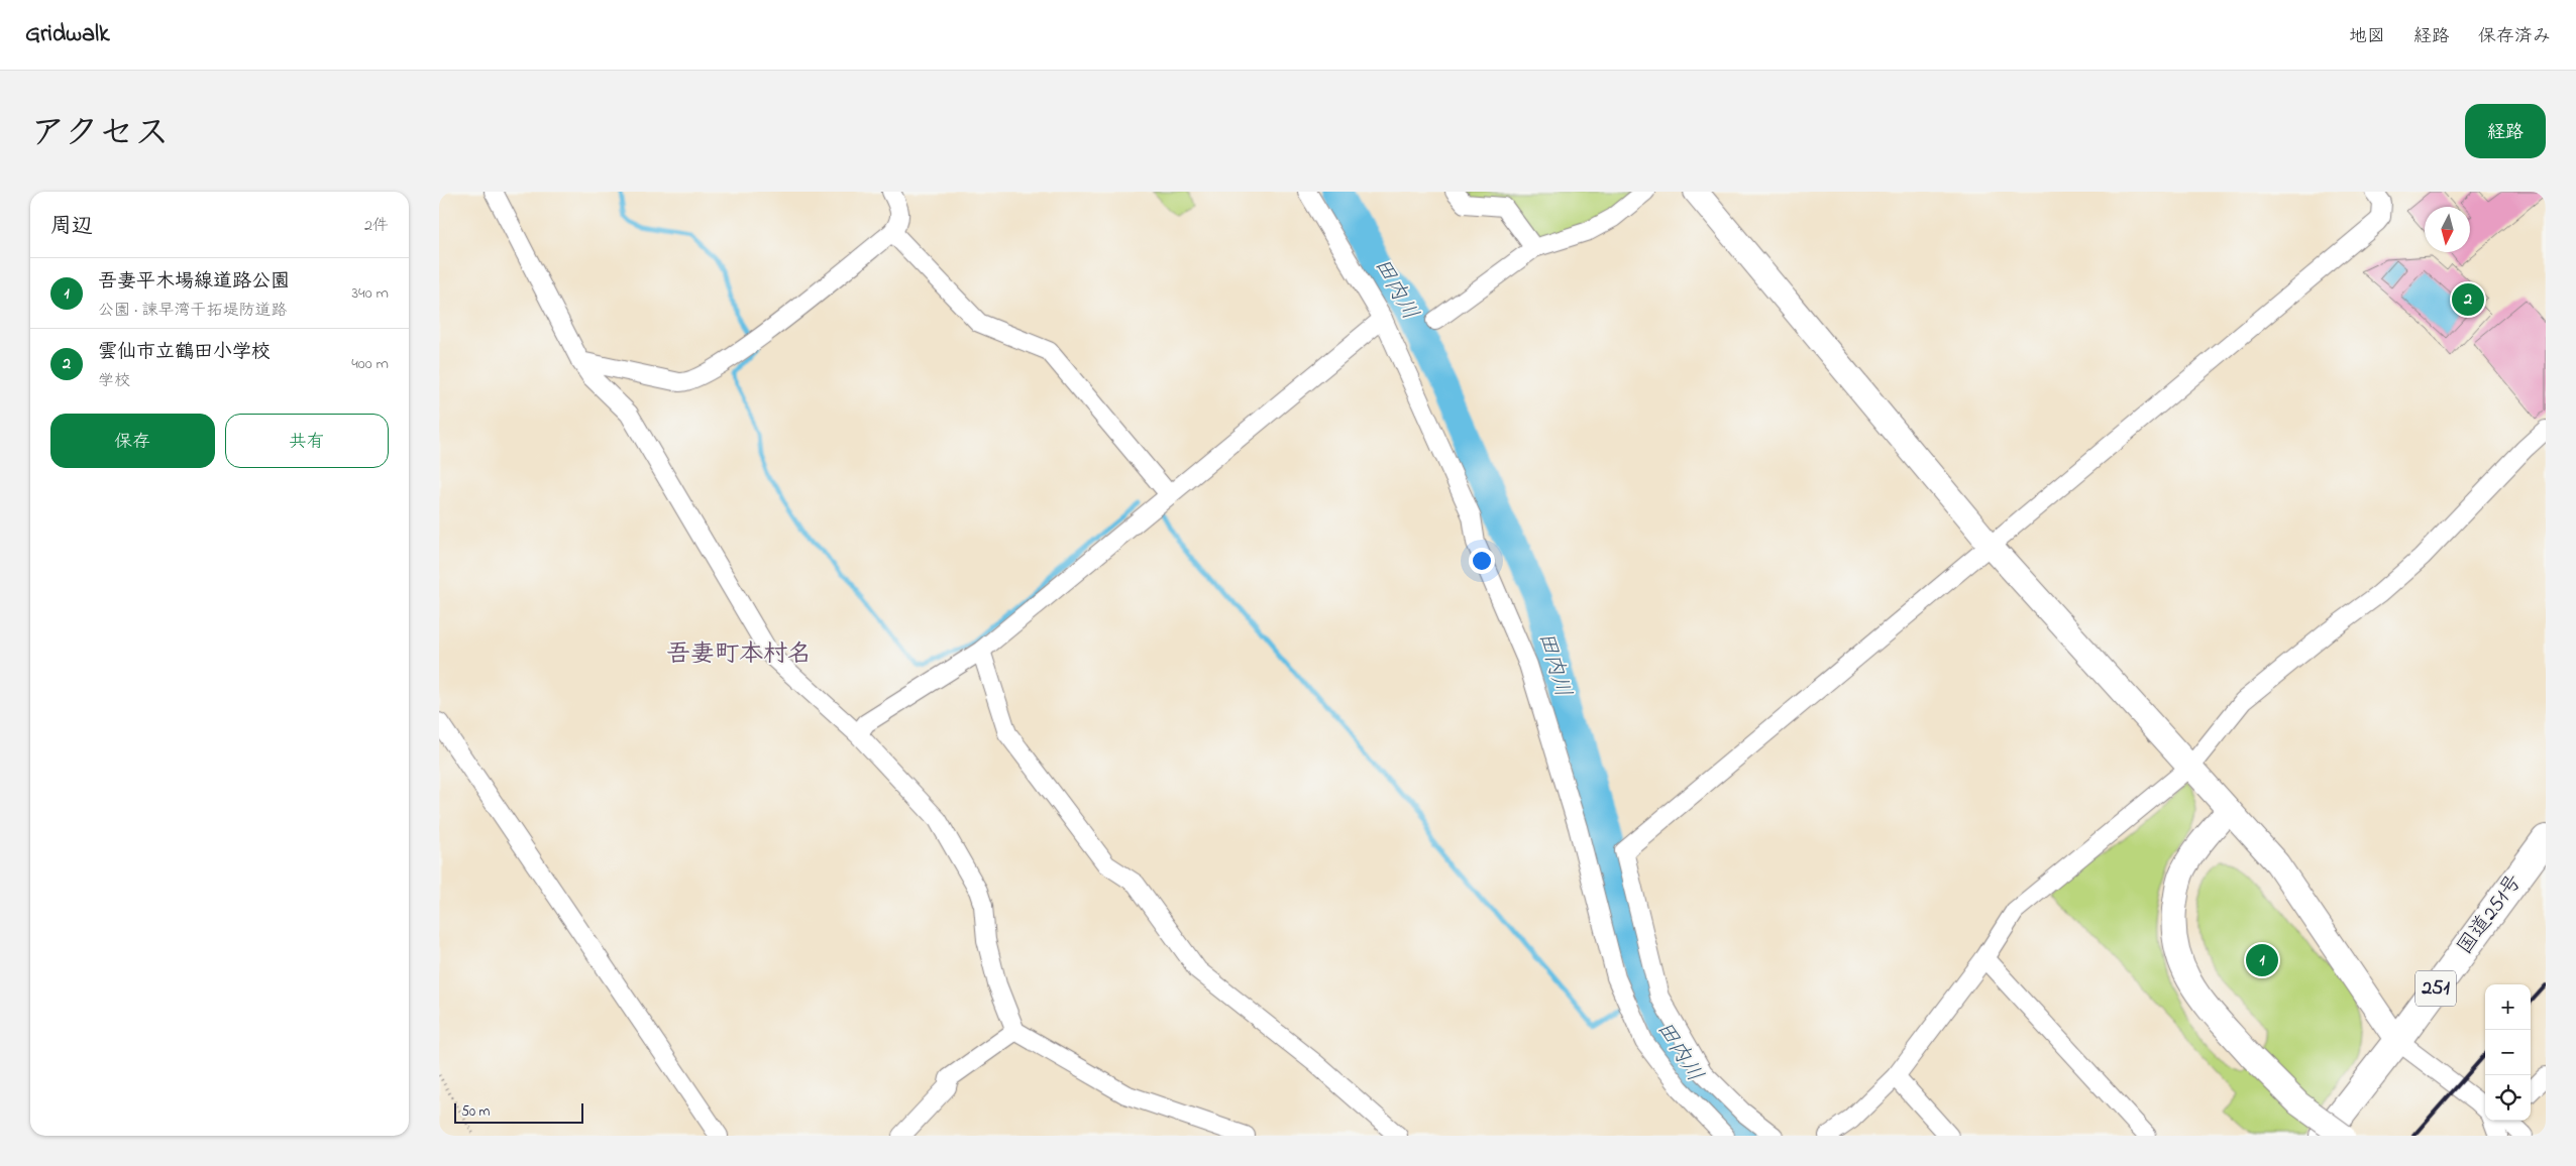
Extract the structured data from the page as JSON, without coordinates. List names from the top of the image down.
{
  "streets": {
    "highway": ["国道251号", "251"]
  },
  "districts": ["吾妻町本村名"],
  "water": ["田内川"],
  "scale_bar": "50 m",
  "north": "bottom",
  "page": {
    "header": "Gridwalk",
    "nav": ["地図", "経路", "保存済み"],
    "title": "アクセス",
    "buttons": [
      "経路",
      ["保存", "共有"]
    ],
    "heading": ["周辺", "2件"],
    "list": [
      {
        "mark": "1",
        "name": "吾妻平木場線道路公園",
        "note": "公園 · 諫早湾干拓堤防道路",
        "value": "340 m"
      },
      {
        "mark": "2",
        "name": "雲仙市立鶴田小学校",
        "note": "学校",
        "value": "400 m"
      }
    ],
    "pins": ["2", "1"],
    "map_buttons": ["+", "−"],
    "scale": "50 m"
  }
}
